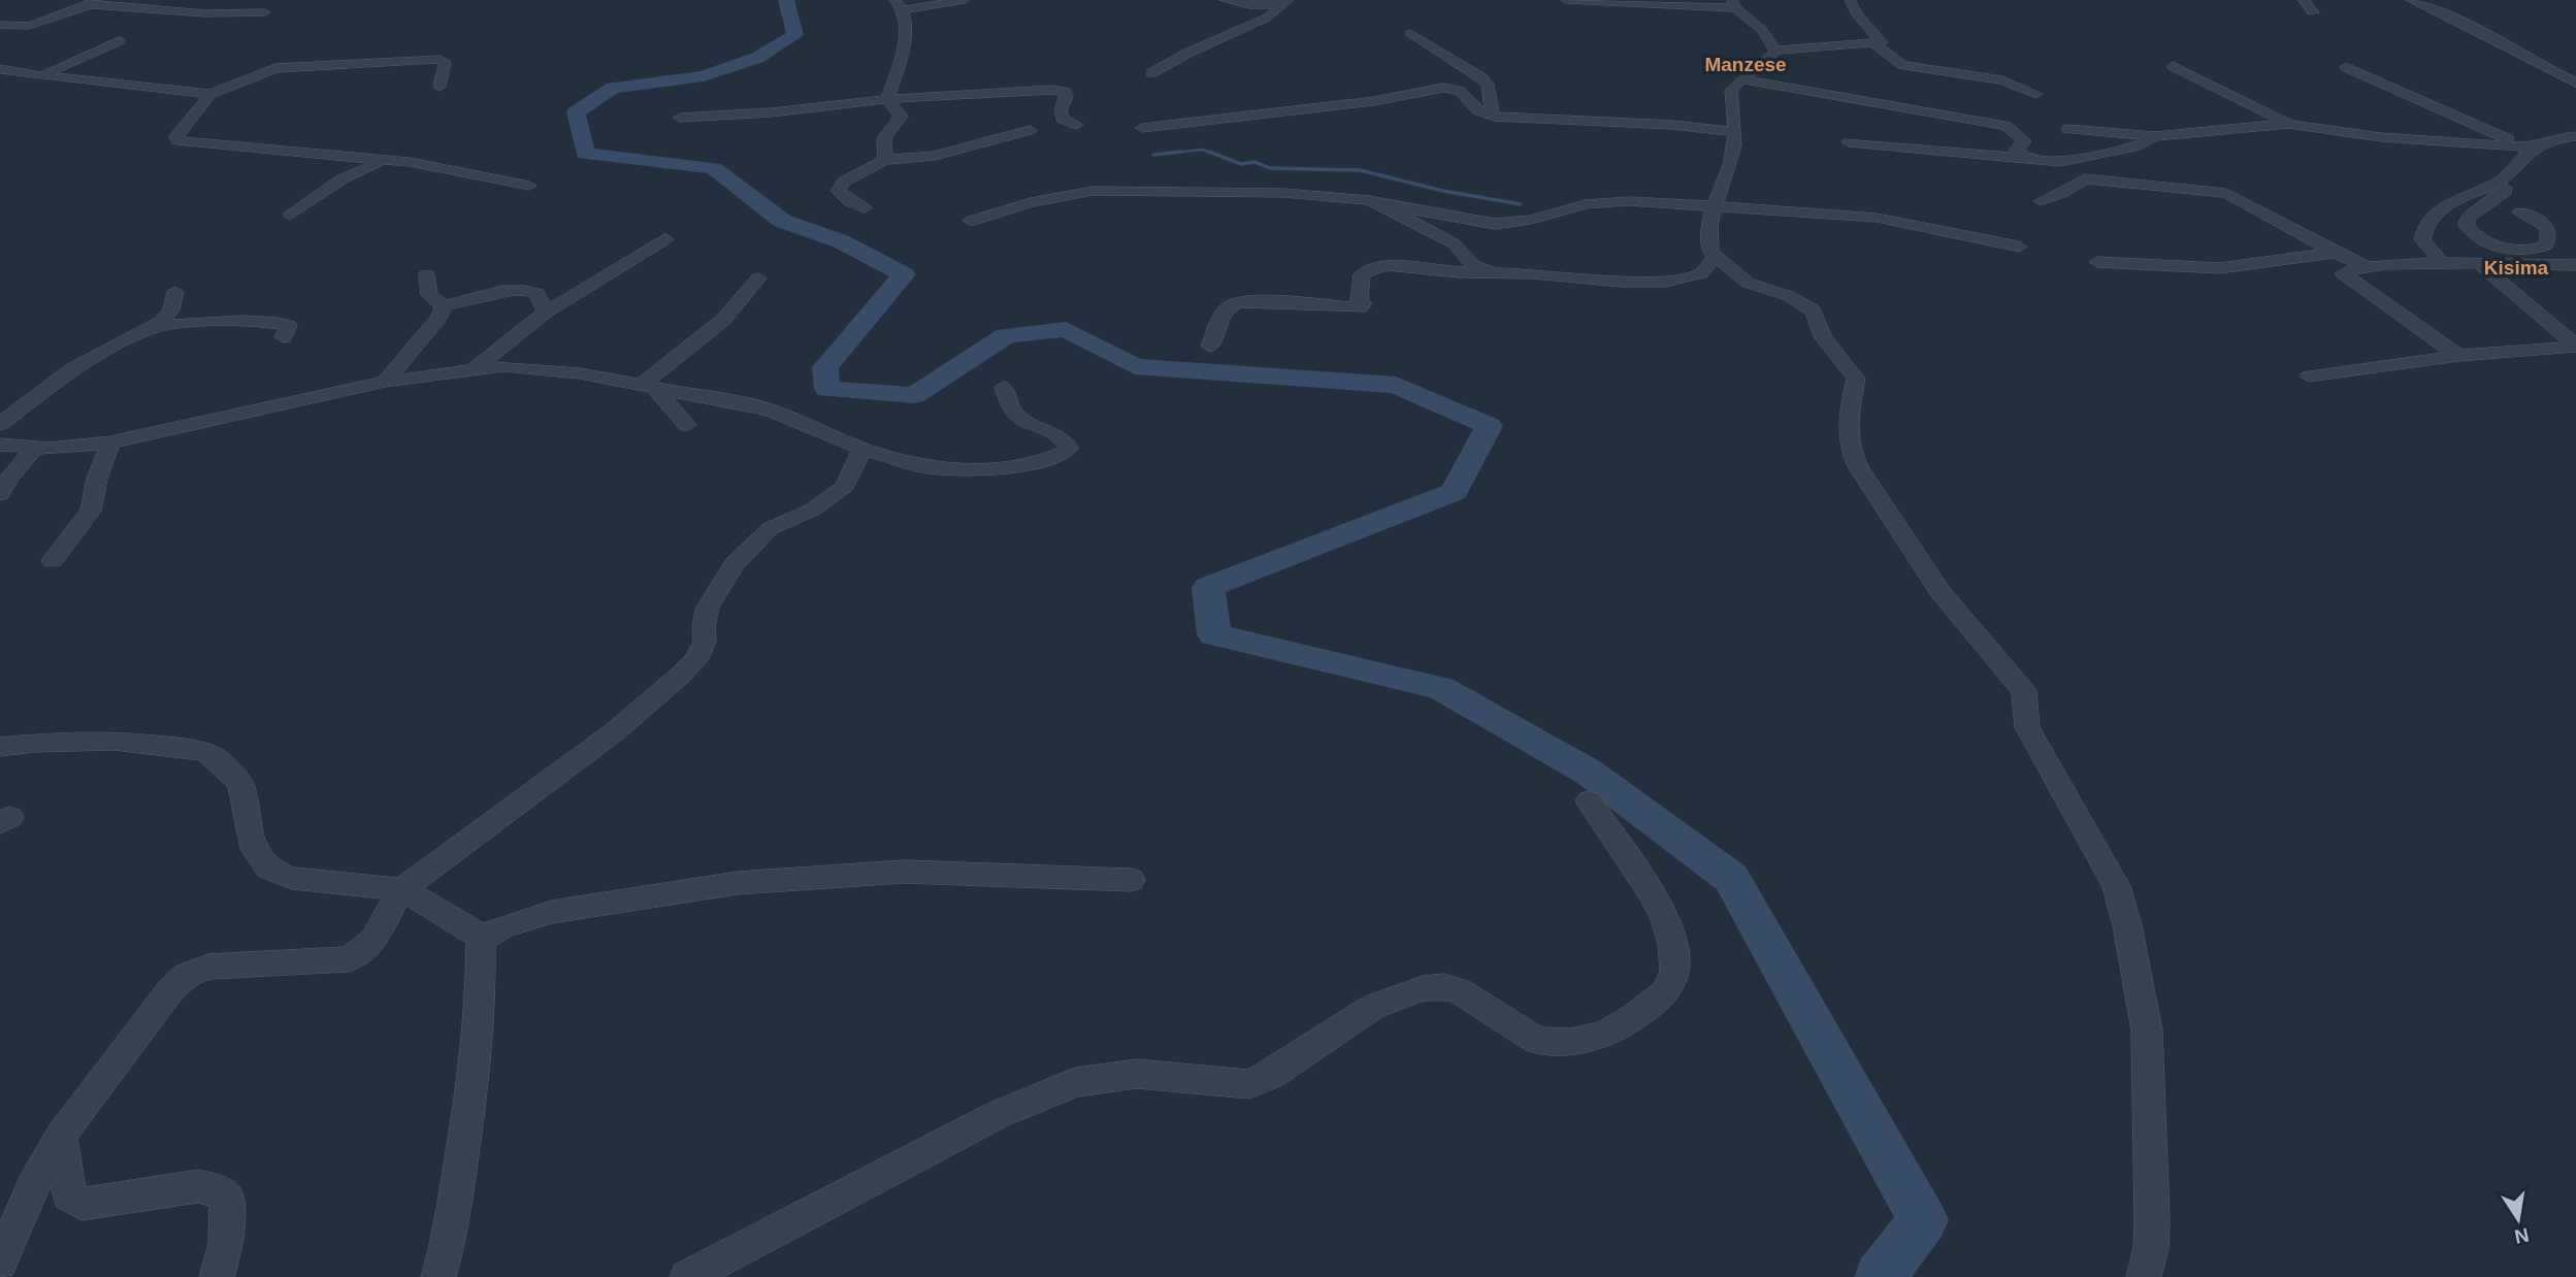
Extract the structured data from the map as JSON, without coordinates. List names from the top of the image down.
{
  "districts": ["Manzese", "Kisima"],
  "north": "bottom"
}
